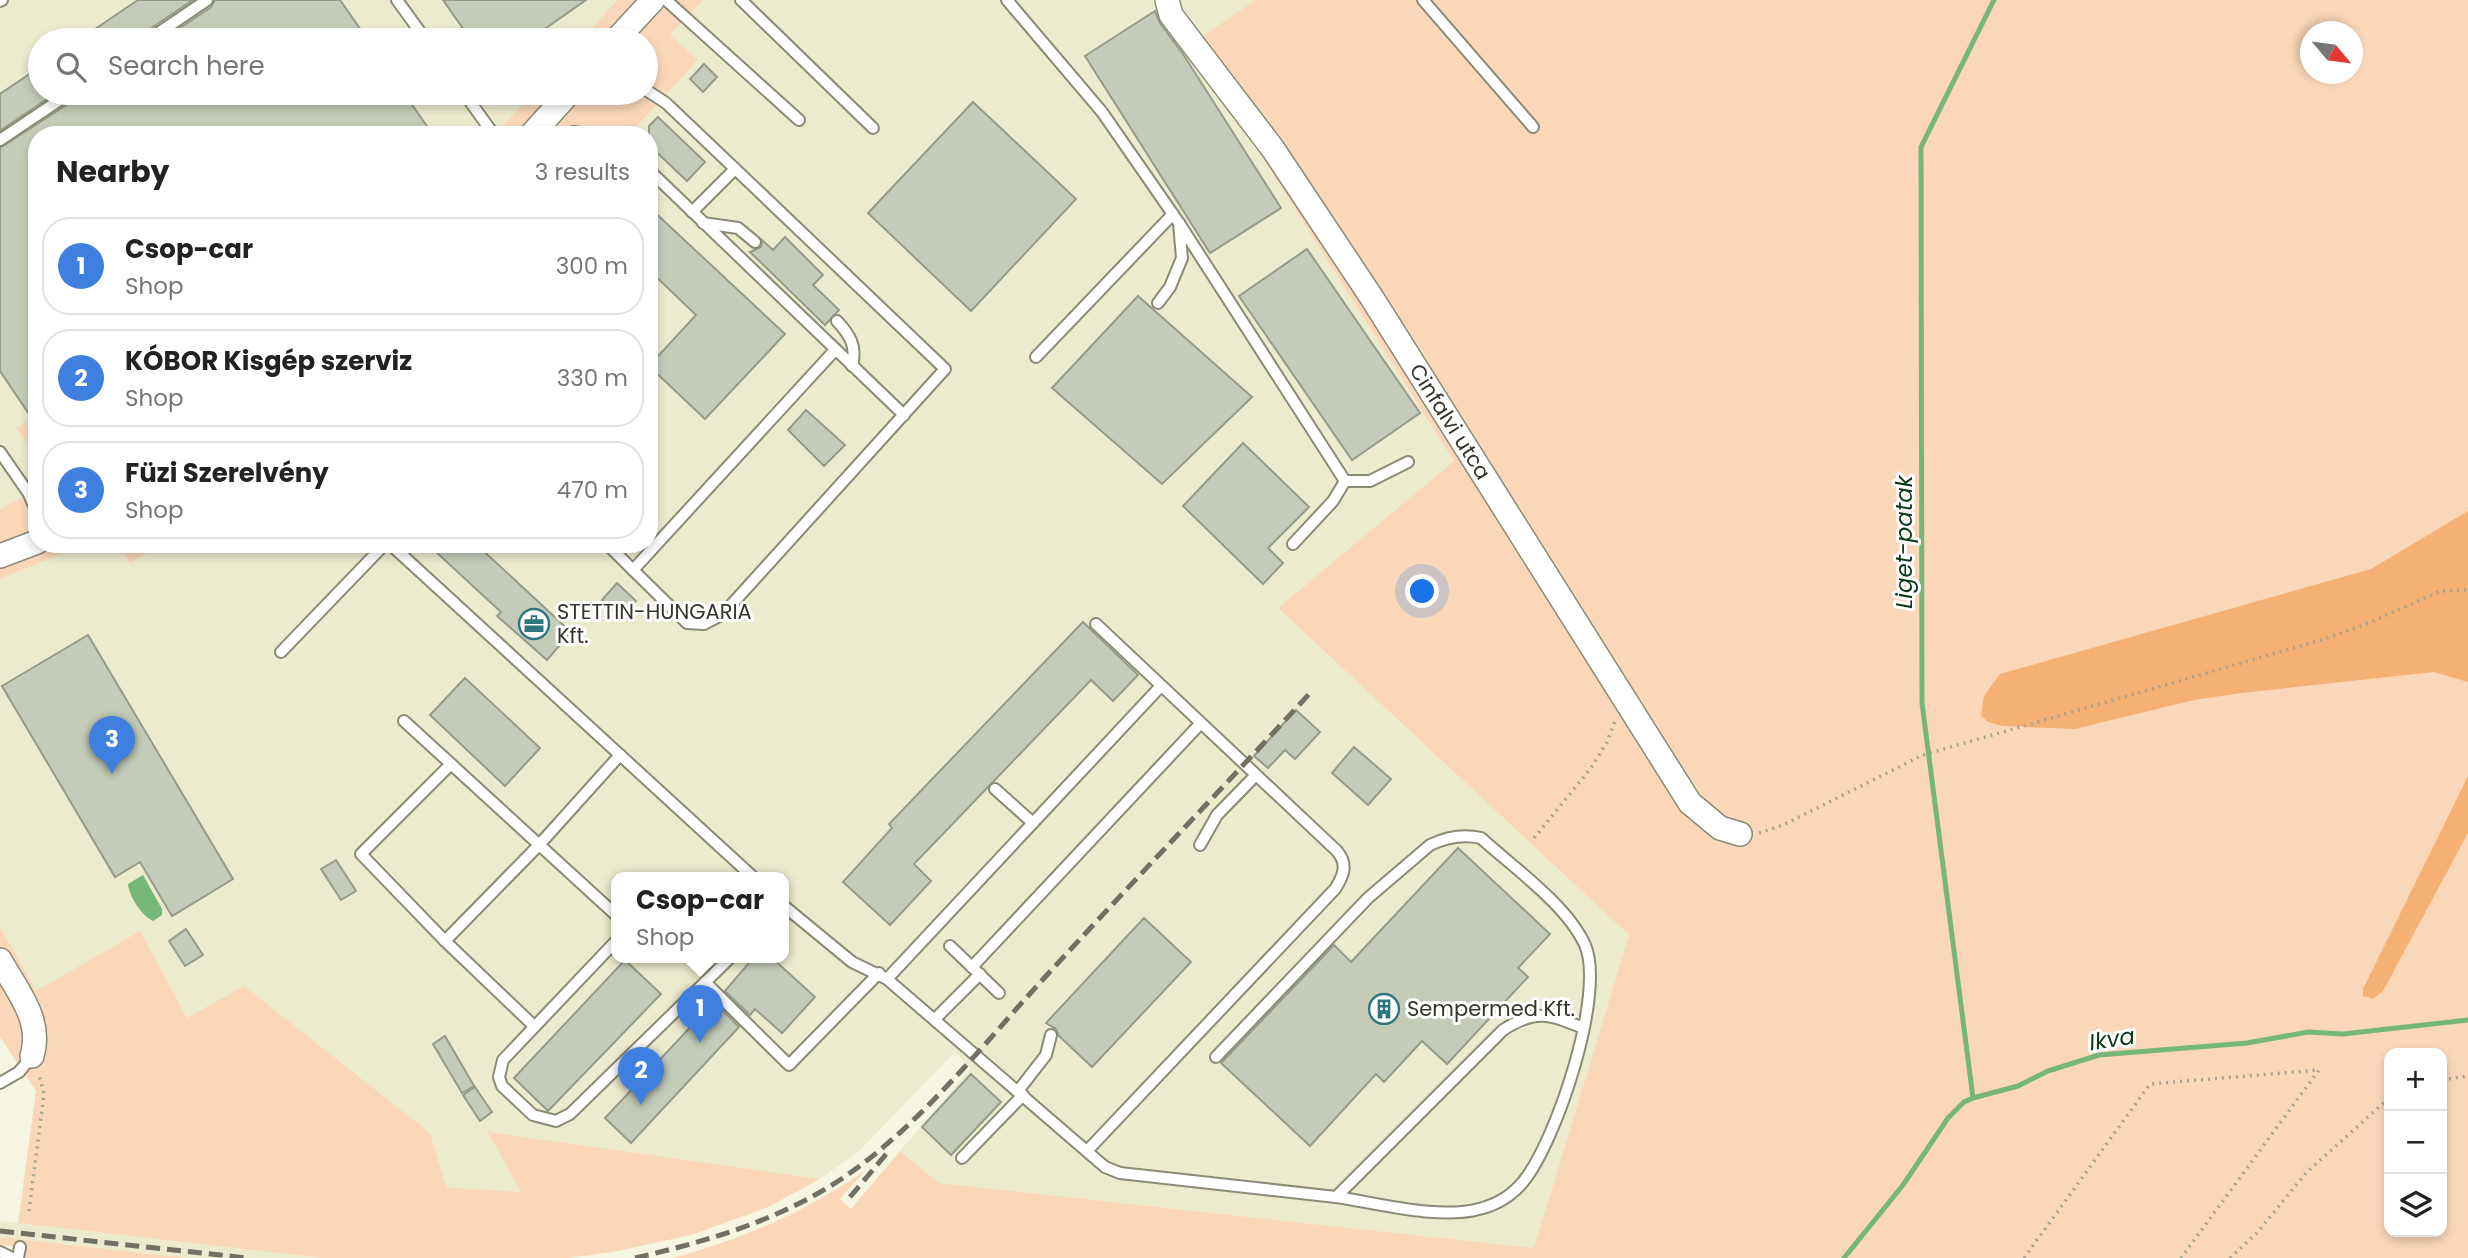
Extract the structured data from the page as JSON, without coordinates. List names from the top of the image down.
{
  "streets": {
    "street": ["Cinfalvi utca"]
  },
  "water": ["Liget-patak", "Ikva"],
  "places": {
    "office": ["STETTIN-HUNGARIA Kft."],
    "building": ["Sempermed Kft."]
  },
  "north": "bottom right",
  "page": {
    "search": "Search here",
    "heading": ["Nearby", "3 results"],
    "list": [
      {
        "mark": "1",
        "name": "Csop-car",
        "note": "Shop",
        "value": "300 m"
      },
      {
        "mark": "2",
        "name": "KÓBOR Kisgép szerviz",
        "note": "Shop",
        "value": "330 m"
      },
      {
        "mark": "3",
        "name": "Füzi Szerelvény",
        "note": "Shop",
        "value": "470 m"
      }
    ],
    "pins": ["3", "1", "2"],
    "popup": ["Csop-car", "Shop"],
    "map_buttons": ["+", "−"]
  }
}
